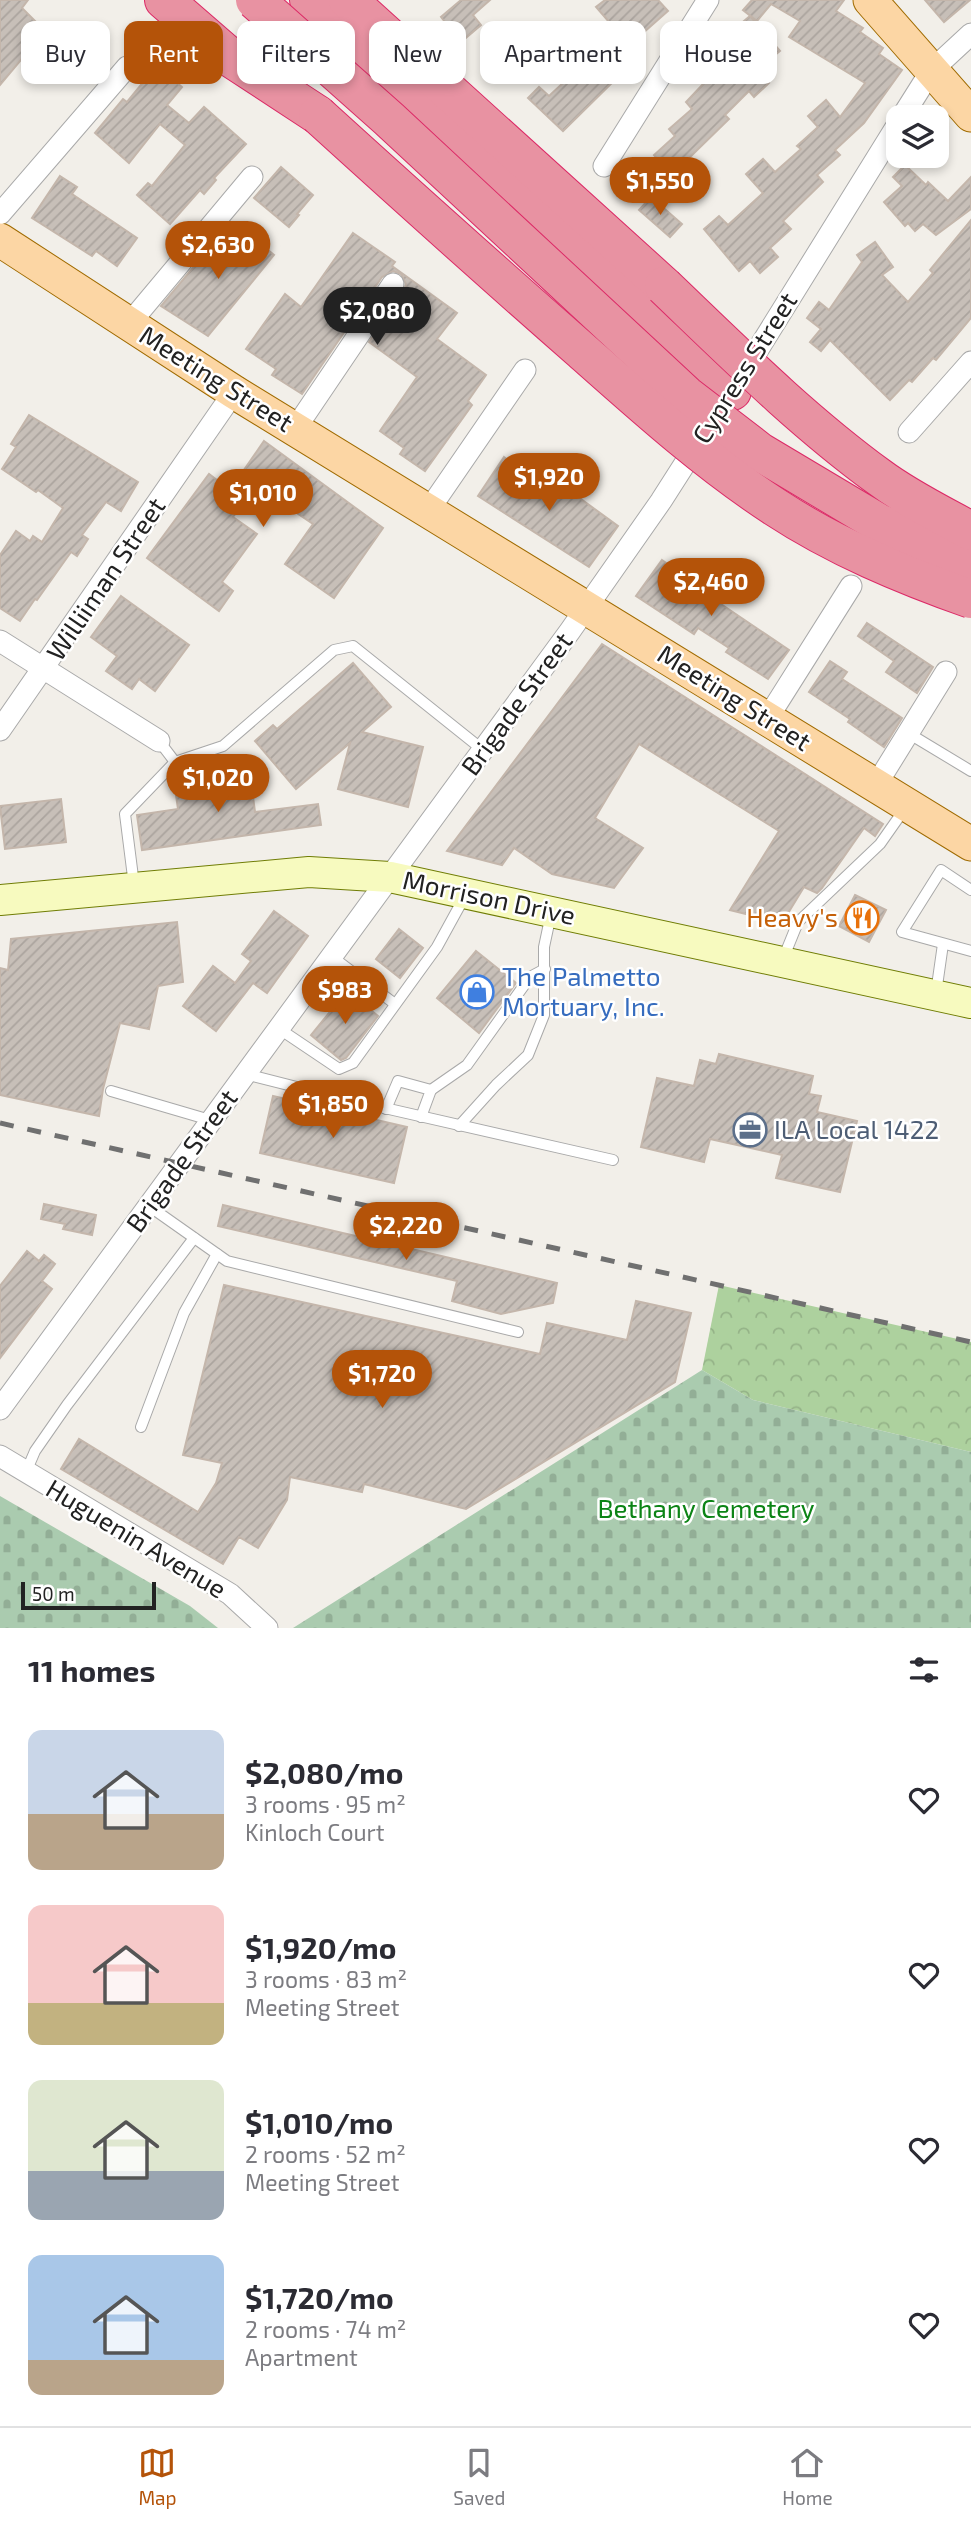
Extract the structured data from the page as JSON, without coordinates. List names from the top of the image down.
{
  "streets": {
    "main road": ["Meeting Street", "Morrison Drive"],
    "street": [
      "Cypress Street",
      "Williiman Street",
      "Brigade Street",
      "Huguenin Avenue"
    ]
  },
  "crossings": [
    ["Cypress Street", "Meeting Street"],
    ["Cypress Street", "Brigade Street"],
    ["Meeting Street", "Williiman Street"],
    ["Meeting Street", "Brigade Street"],
    ["Brigade Street", "Morrison Drive"]
  ],
  "parks": ["Bethany Cemetery"],
  "places": {
    "restaurant": ["Heavy's"],
    "shop": ["The Palmetto Mortuary, Inc."],
    "office": ["ILA Local 1422"]
  },
  "scale_bar": "50 m",
  "page": {
    "chip": [
      "Buy",
      "Rent",
      "Filters",
      "New",
      "Apartment",
      "House"
    ],
    "price": [
      "$1,550",
      "$2,630",
      "$2,080",
      "$1,920",
      "$1,010",
      "$2,460",
      "$1,020",
      "$983",
      "$1,850",
      "$2,220",
      "$1,720"
    ],
    "scale": "50 m",
    "heading": "11 homes",
    "list": [
      {
        "name": "$2,080/mo",
        "note": "3 rooms · 95 m² · Kinloch Court"
      },
      {
        "name": "$1,920/mo",
        "note": "3 rooms · 83 m² · Meeting Street"
      },
      {
        "name": "$1,010/mo",
        "note": "2 rooms · 52 m² · Meeting Street"
      },
      {
        "name": "$1,720/mo",
        "note": "2 rooms · 74 m² · Apartment"
      }
    ],
    "tabs": ["Map", "Saved", "Home"]
  }
}
